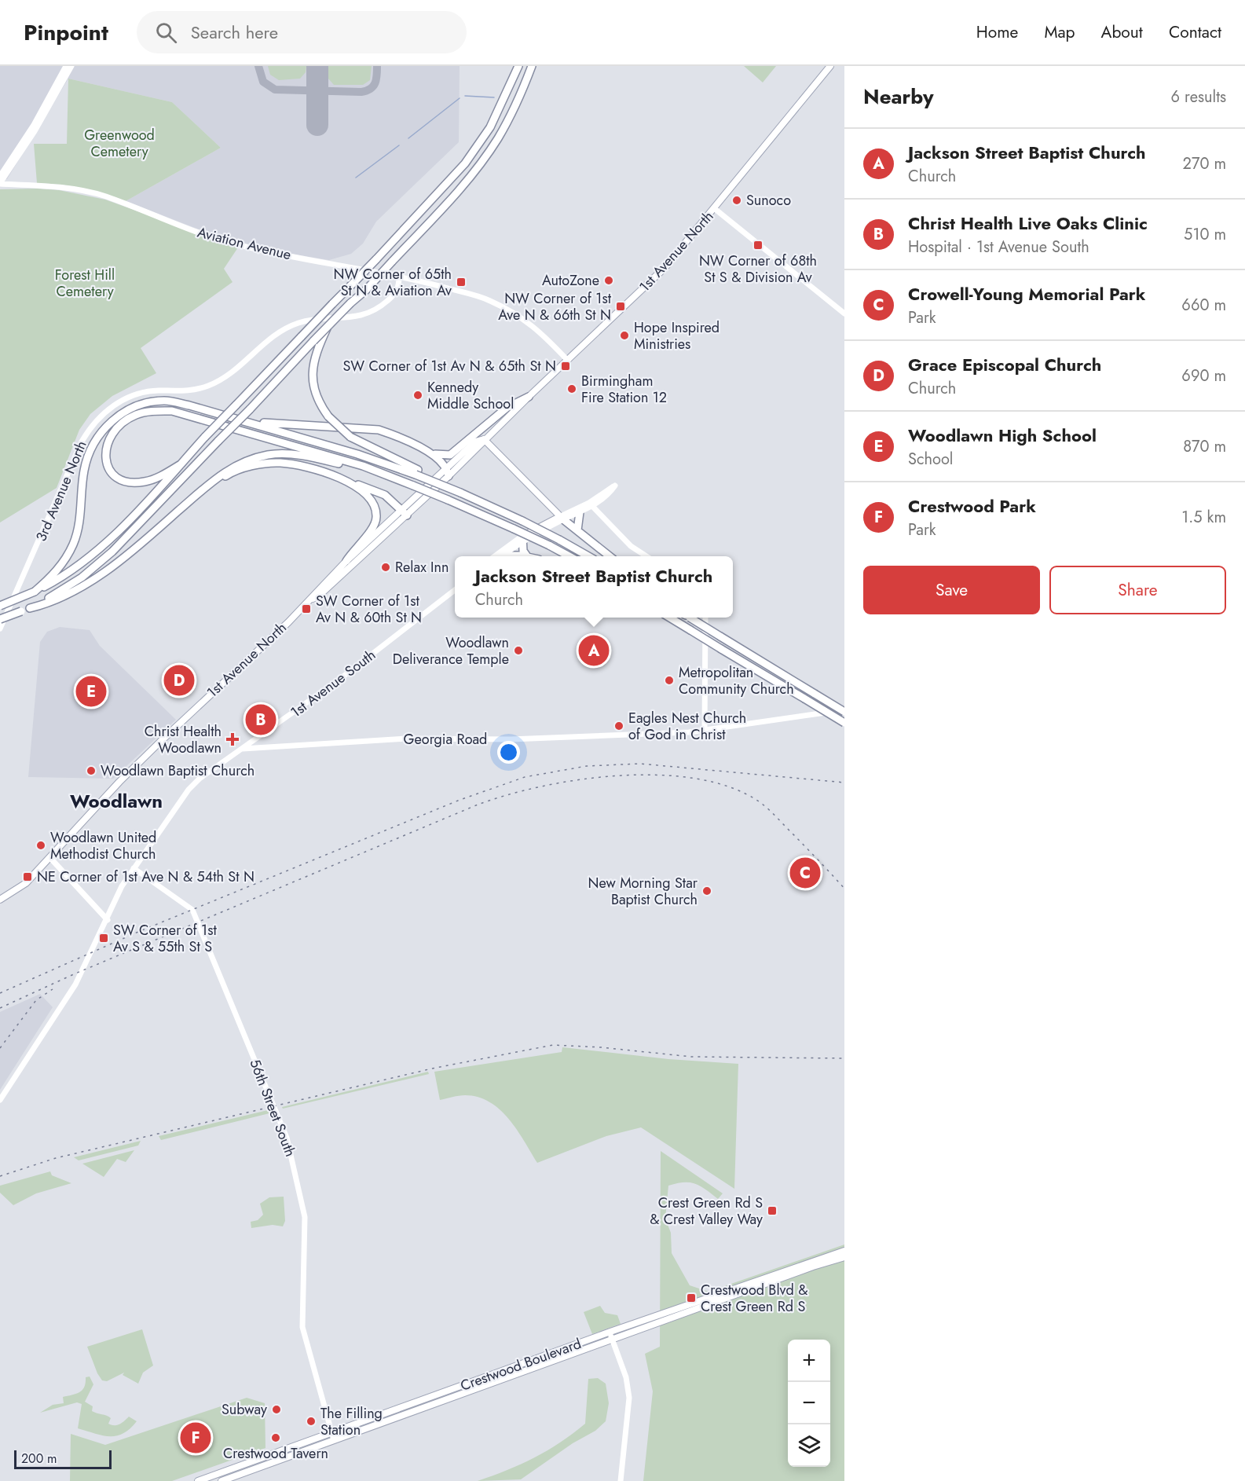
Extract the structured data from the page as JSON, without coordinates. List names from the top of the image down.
{
  "streets": {
    "main road": ["1st Avenue North", "Crestwood Boulevard"],
    "street": [
      "Aviation Avenue",
      "3rd Avenue North",
      "1st Avenue South",
      "Georgia Road",
      "56th Street South"
    ]
  },
  "crossings": [
    ["Aviation Avenue", "1st Avenue North"],
    ["Aviation Avenue", "3rd Avenue North"],
    ["1st Avenue South", "Georgia Road"],
    ["1st Avenue South", "56th Street South"],
    ["56th Street South", "Crestwood Boulevard"]
  ],
  "districts": ["Woodlawn"],
  "parks": ["Greenwood Cemetery", "Forest Hill Cemetery"],
  "places": {
    "other": [
      "Sunoco",
      "AutoZone",
      "Hope Inspired Ministries",
      "Birmingham Fire Station 12",
      "Kennedy Middle School",
      "Relax Inn",
      "Woodlawn Deliverance Temple",
      "Metropolitan Community Church",
      "Eagles Nest Church of God in Christ",
      "Woodlawn Baptist Church",
      "Woodlawn United Methodist Church",
      "New Morning Star Baptist Church",
      "Subway",
      "The Filling Station",
      "Crestwood Tavern"
    ],
    "transit": [
      "NW Corner of 68th St S & Division Av",
      "NW Corner of 65th St N & Aviation Av",
      "NW Corner of 1st Ave N & 66th St N",
      "SW Corner of 1st Av N & 65th St N",
      "SW Corner of 1st Av N & 60th St N",
      "NE Corner of 1st Ave N & 54th St N",
      "SW Corner of 1st Av S & 55th St S",
      "Crest Green Rd S & Crest Valley Way",
      "Crestwood Blvd & Crest Green Rd S"
    ],
    "health": ["Christ Health Woodlawn"]
  },
  "scale_bar": "200 m",
  "page": {
    "header": "Pinpoint",
    "search": "Search here",
    "nav": [
      "Home",
      "Map",
      "About",
      "Contact"
    ],
    "heading": ["Nearby", "6 results"],
    "list": [
      {
        "mark": "A",
        "name": "Jackson Street Baptist Church",
        "note": "Church",
        "value": "270 m"
      },
      {
        "mark": "B",
        "name": "Christ Health Live Oaks Clinic",
        "note": "Hospital · 1st Avenue South",
        "value": "510 m"
      },
      {
        "mark": "C",
        "name": "Crowell-Young Memorial Park",
        "note": "Park",
        "value": "660 m"
      },
      {
        "mark": "D",
        "name": "Grace Episcopal Church",
        "note": "Church",
        "value": "690 m"
      },
      {
        "mark": "E",
        "name": "Woodlawn High School",
        "note": "School",
        "value": "870 m"
      },
      {
        "mark": "F",
        "name": "Crestwood Park",
        "note": "Park",
        "value": "1.5 km"
      }
    ],
    "buttons": ["Save", "Share"],
    "popup": ["Jackson Street Baptist Church", "Church"],
    "pins": [
      "A",
      "D",
      "E",
      "B",
      "C",
      "F"
    ],
    "map_buttons": ["+", "−"],
    "scale": "200 m"
  }
}
